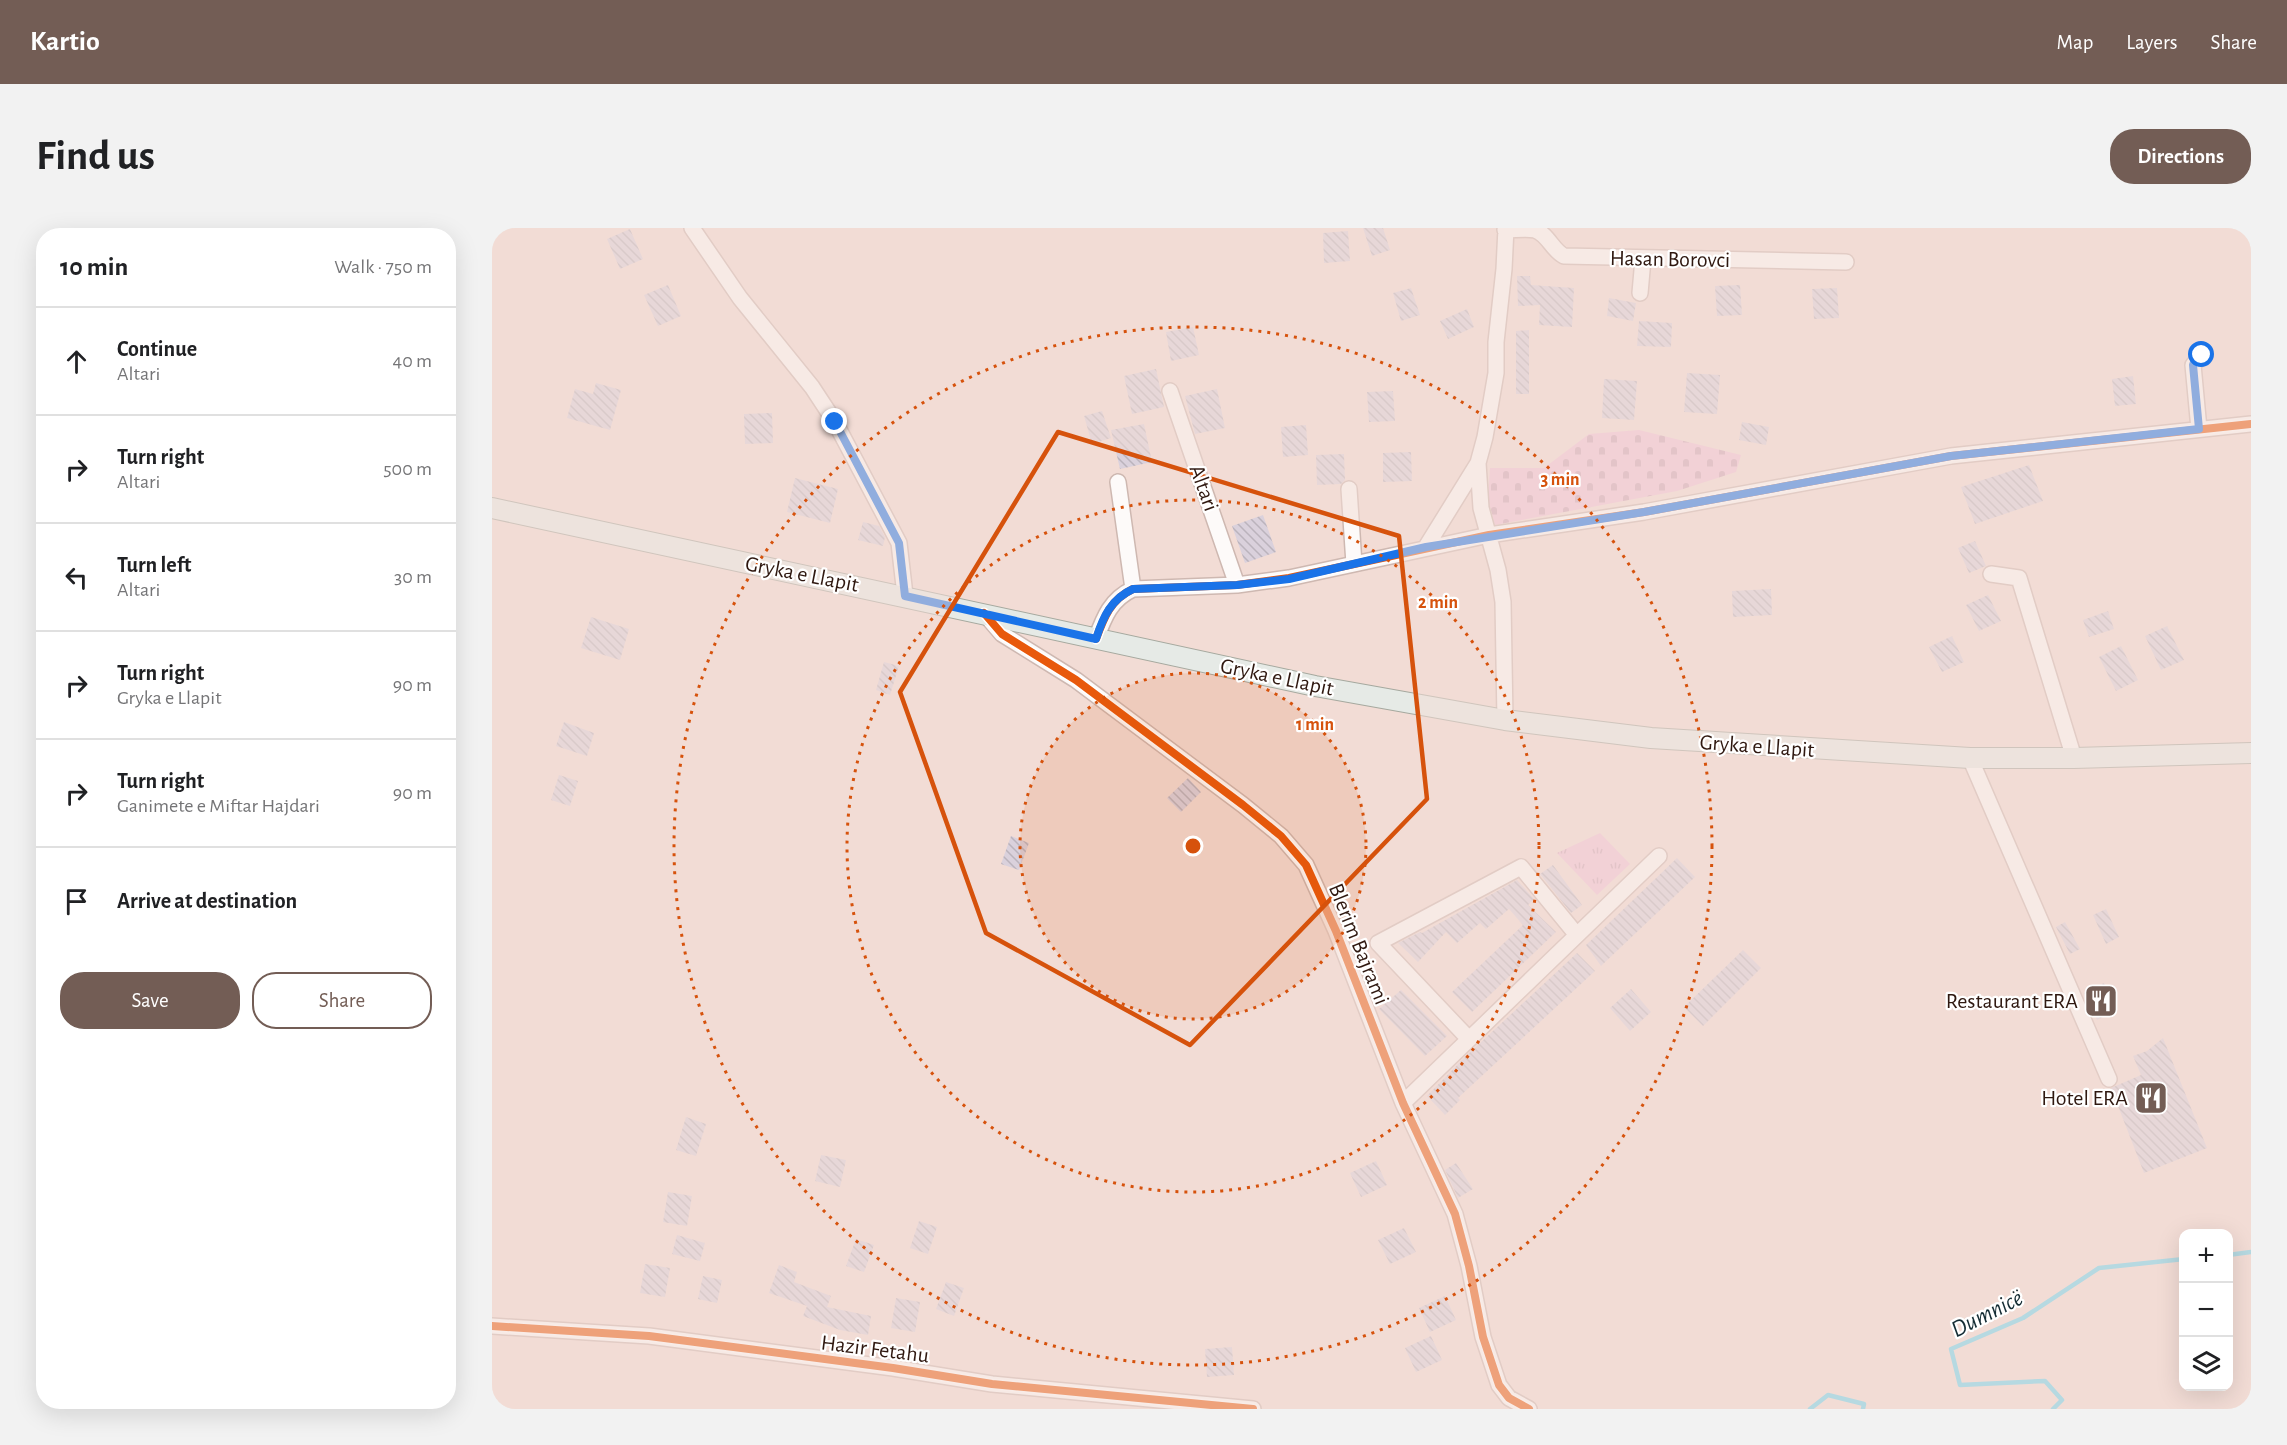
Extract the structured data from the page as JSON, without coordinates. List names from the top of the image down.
{
  "streets": {
    "main road": ["Gryka e Llapit"],
    "street": [
      "Hasan Borovci",
      "Altari",
      "Blerim Bajrami",
      "Hazir Fetahu"
    ]
  },
  "crossings": [
    ["Hasan Borovci", "Gryka e Llapit"],
    ["Gryka e Llapit", "Blerim Bajrami"]
  ],
  "water": ["Dumnicë"],
  "places": {
    "restaurant": ["Restaurant ERA", "Hotel ERA"]
  },
  "page": {
    "header": "Kartio",
    "nav": ["Map", "Layers", "Share"],
    "buttons": [
      "Directions",
      ["Save", "Share"]
    ],
    "title": "Find us",
    "heading": ["10 min", "Walk · 750 m"],
    "list": [
      ["Continue", "Altari", "40 m"],
      ["Turn right", "Altari", "500 m"],
      ["Turn left", "Altari", "30 m"],
      ["Turn right", "Gryka e Llapit", "90 m"],
      ["Turn right", "Ganimete e Miftar Hajdari", "90 m"],
      "Arrive at destination"
    ],
    "map_buttons": ["+", "−"]
  },
  "rings": ["3 min", "2 min", "1 min"]
}
